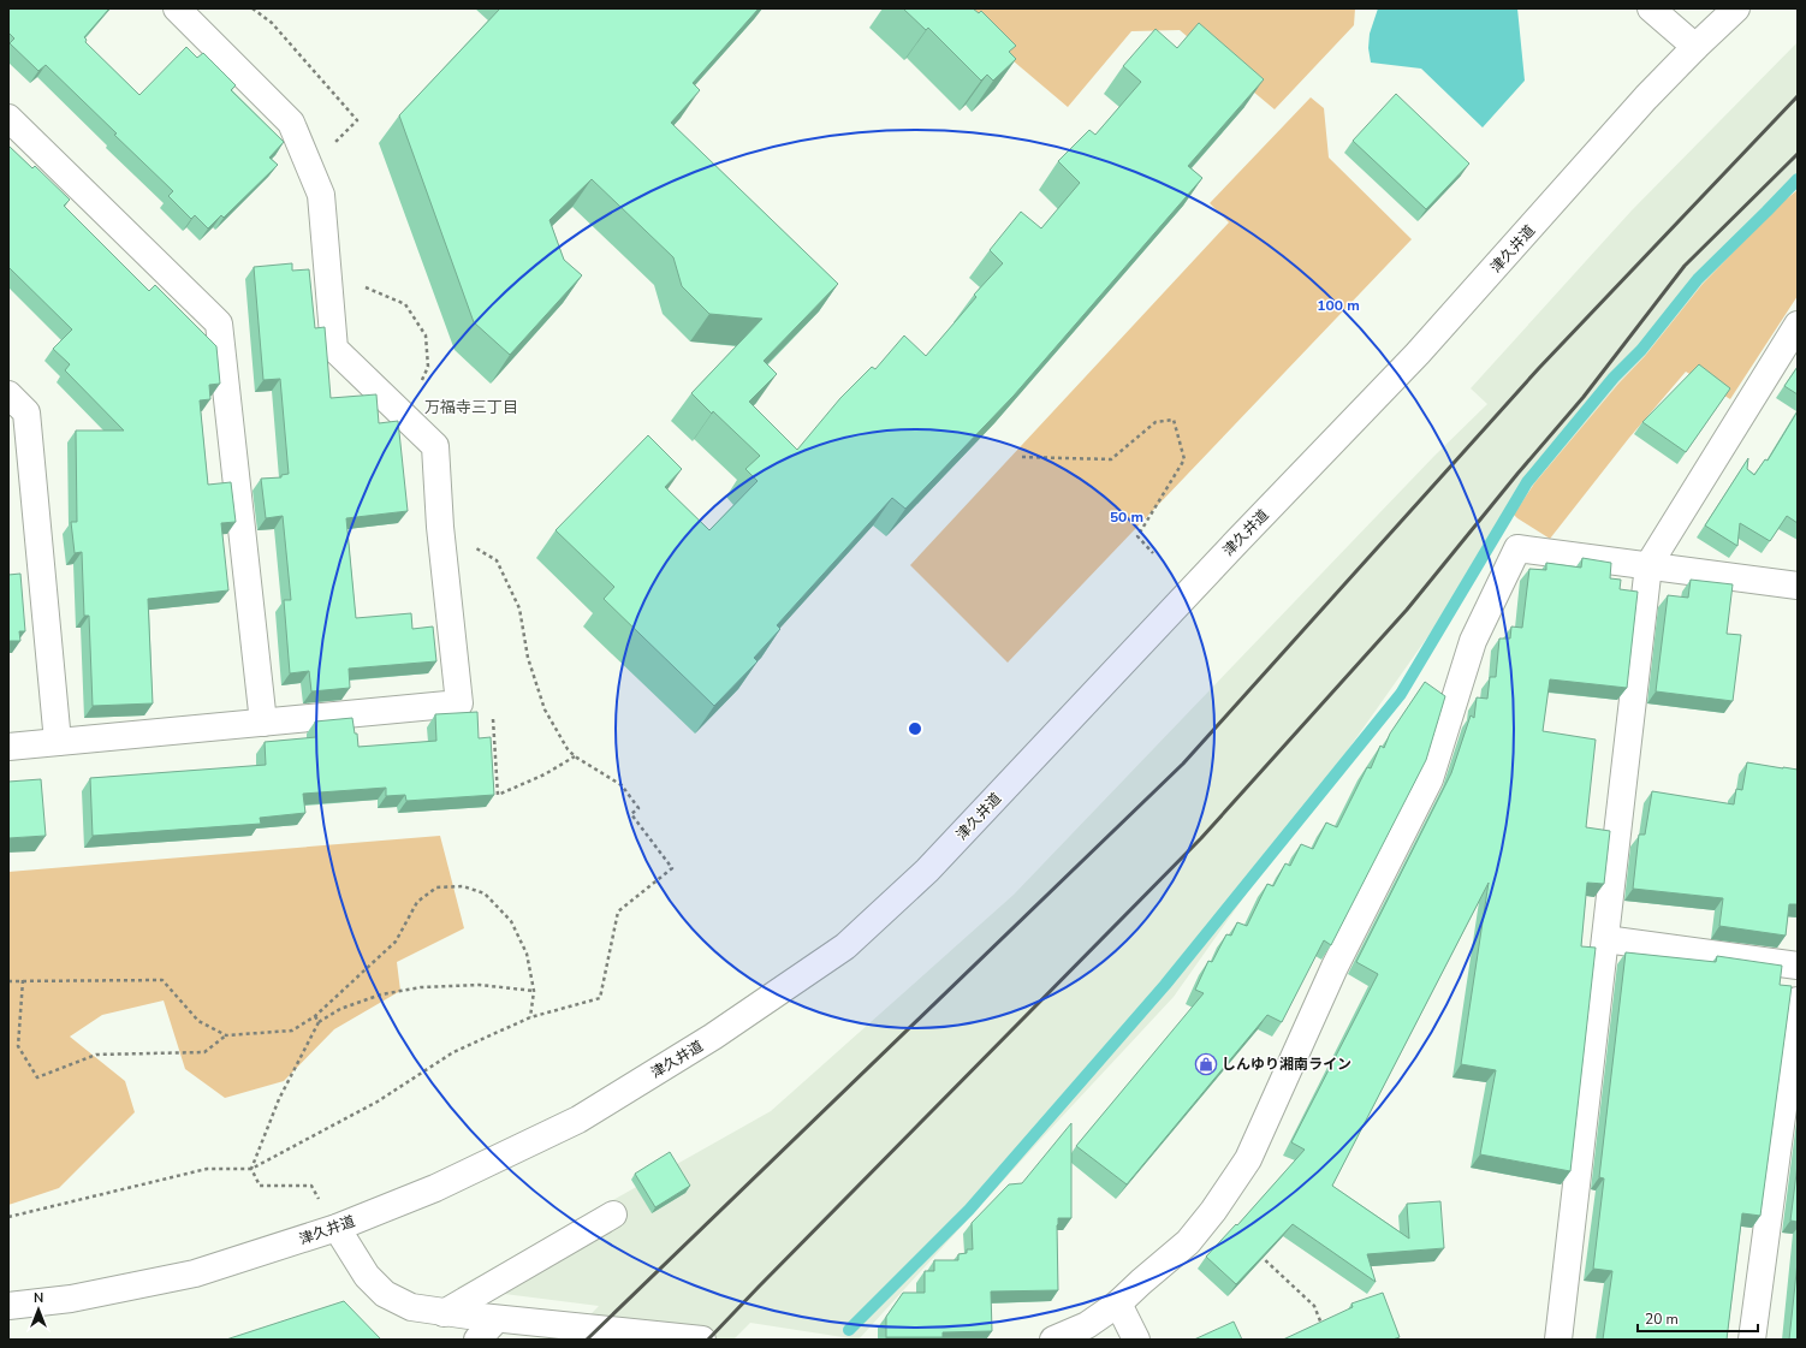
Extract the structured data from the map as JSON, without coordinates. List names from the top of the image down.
{
  "streets": {
    "street": ["津久井道"]
  },
  "districts": ["万福寺三丁目"],
  "places": {
    "shop": ["しんゆり湘南ライン"]
  },
  "scale_bar": "20 m",
  "north": "top",
  "rings": ["100 m", "50 m"]
}
